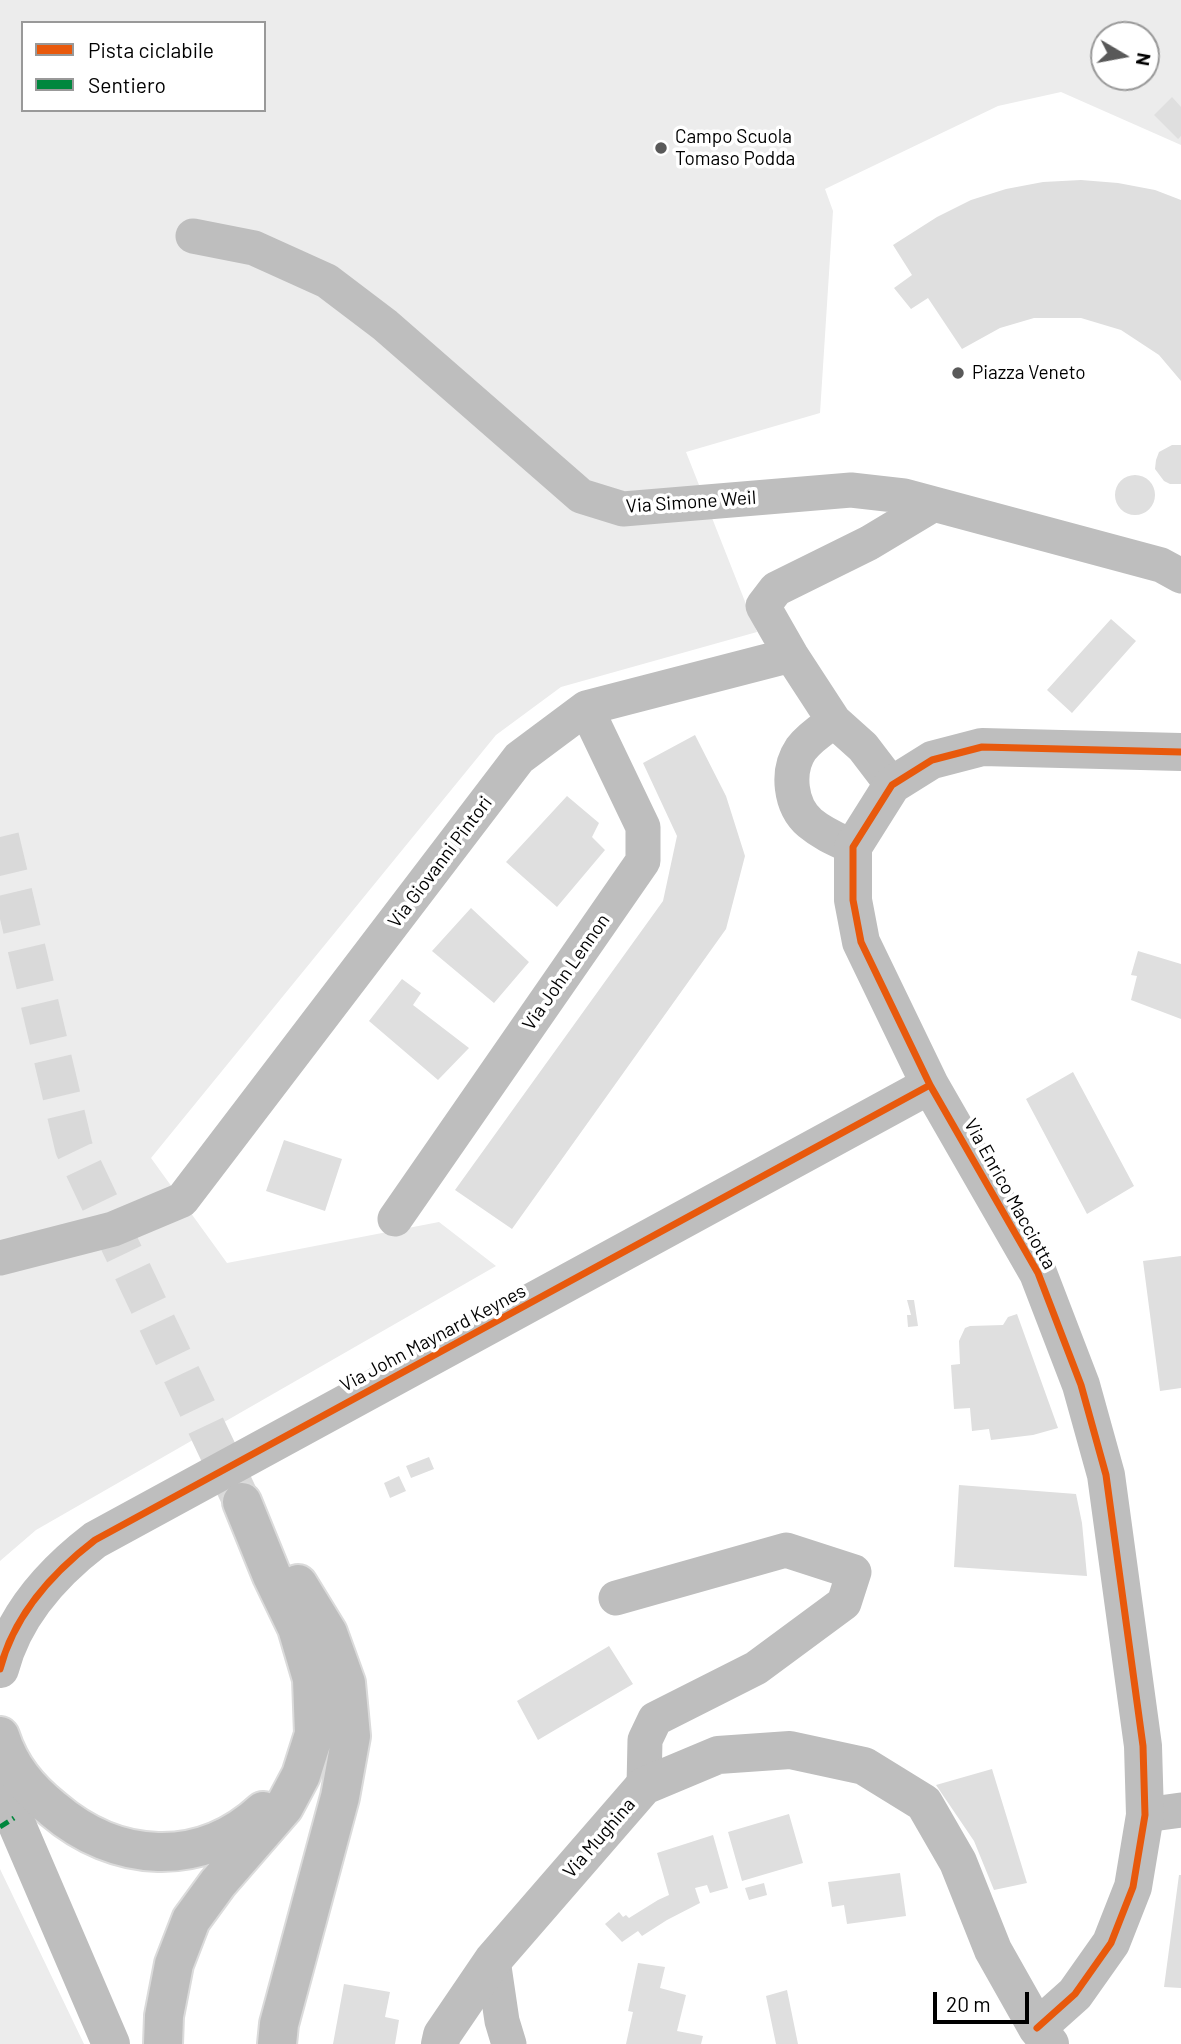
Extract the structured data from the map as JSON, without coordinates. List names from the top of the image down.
{
  "streets": {
    "street": [
      "Via Simone Weil",
      "Via Giovanni Pintori",
      "Via John Lennon",
      "Via Enrico Macciotta",
      "Via John Maynard Keynes",
      "Via Mughina"
    ]
  },
  "crossings": [
    ["Via Giovanni Pintori", "Via John Lennon"],
    ["Via Enrico Macciotta", "Via John Maynard Keynes"],
    ["Via Enrico Macciotta", "Via Mughina"]
  ],
  "places": ["Campo Scuola Tomaso Podda", "Piazza Veneto"],
  "legend": ["Pista ciclabile", "Sentiero"],
  "scale_bar": "20 m",
  "north": "right"
}
